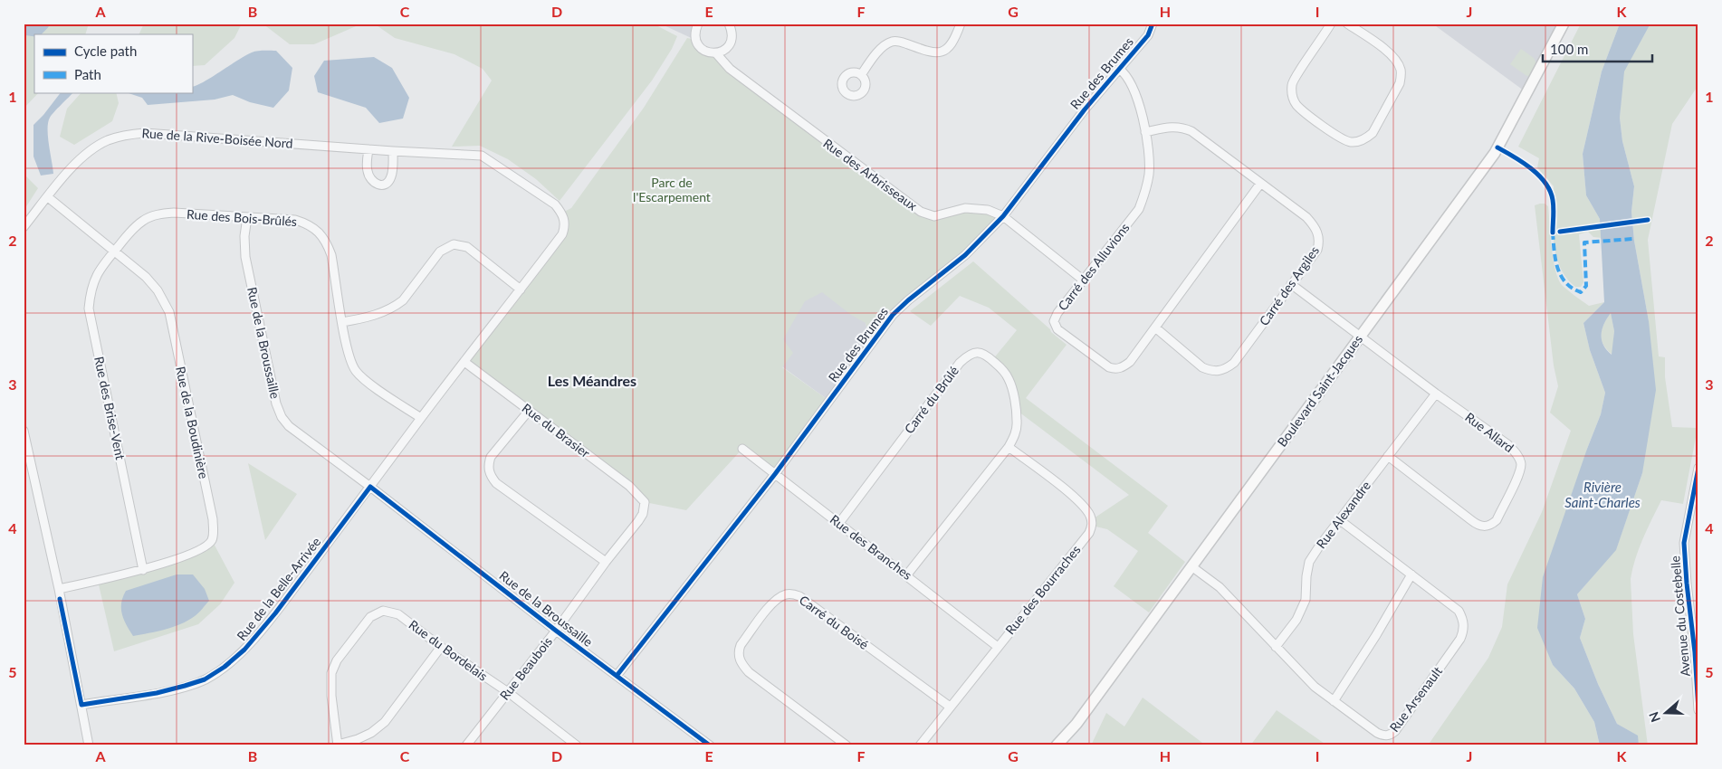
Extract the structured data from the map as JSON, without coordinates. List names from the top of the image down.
{
  "streets": {
    "street": [
      "Rue des Brumes",
      "Rue de la Rive-Boisée Nord",
      "Rue des Arbrisseaux",
      "Rue des Bois-Brûlés",
      "Carré des Alluvions",
      "Carré des Argiles",
      "Rue de la Broussaille",
      "Boulevard Saint-Jacques",
      "Carré du Brûlé",
      "Rue des Brise-Vent",
      "Rue de la Boudinière",
      "Rue du Brasier",
      "Rue Allard",
      "Rue Alexandre",
      "Rue des Branches",
      "Rue de la Belle-Arrivée",
      "Rue des Bourraches",
      "Avenue du Costebelle",
      "Carré du Boisé",
      "Rue du Bordelais",
      "Rue Beaubois",
      "Rue Arsenault"
    ]
  },
  "crossings": [
    ["Rue des Brumes", "Rue des Arbrisseaux"],
    ["Rue des Brumes", "Carré des Alluvions"],
    ["Rue des Brumes", "Rue de la Broussaille"],
    ["Rue des Brumes", "Rue des Branches"],
    ["Rue de la Rive-Boisée Nord", "Rue de la Boudinière"],
    ["Rue de la Rive-Boisée Nord", "Rue de la Belle-Arrivée"],
    ["Rue des Arbrisseaux", "Carré des Alluvions"],
    ["Rue des Bois-Brûlés", "Rue de la Broussaille"],
    ["Rue des Bois-Brûlés", "Rue des Brise-Vent"],
    ["Rue des Bois-Brûlés", "Rue de la Boudinière"],
    ["Rue des Bois-Brûlés", "Rue de la Belle-Arrivée"],
    ["Carré des Alluvions", "Carré des Argiles"],
    ["Carré des Argiles", "Rue Allard"],
    ["Rue de la Broussaille", "Rue de la Belle-Arrivée"],
    ["Rue de la Broussaille", "Rue Beaubois"],
    ["Boulevard Saint-Jacques", "Rue Allard"],
    ["Boulevard Saint-Jacques", "Rue Arsenault"],
    ["Carré du Brûlé", "Rue des Branches"],
    ["Carré du Brûlé", "Rue des Bourraches"],
    ["Rue des Brise-Vent", "Rue de la Boudinière"],
    ["Rue du Brasier", "Rue de la Belle-Arrivée"],
    ["Rue du Brasier", "Rue Beaubois"],
    ["Rue Allard", "Rue Alexandre"],
    ["Rue Alexandre", "Rue Arsenault"],
    ["Rue des Branches", "Rue des Bourraches"],
    ["Rue des Bourraches", "Carré du Boisé"],
    ["Rue du Bordelais", "Rue Beaubois"]
  ],
  "districts": ["Les Méandres"],
  "water": ["Rivière Saint-Charles"],
  "parks": ["Parc de l'Escarpement"],
  "legend": ["Cycle path", "Path"],
  "scale_bar": "100 m",
  "north": "left",
  "grid": {
    "columns": [
      "A",
      "B",
      "C",
      "D",
      "E",
      "F",
      "G",
      "H",
      "I",
      "J",
      "K"
    ],
    "rows": [
      "1",
      "2",
      "3",
      "4",
      "5"
    ]
  }
}
